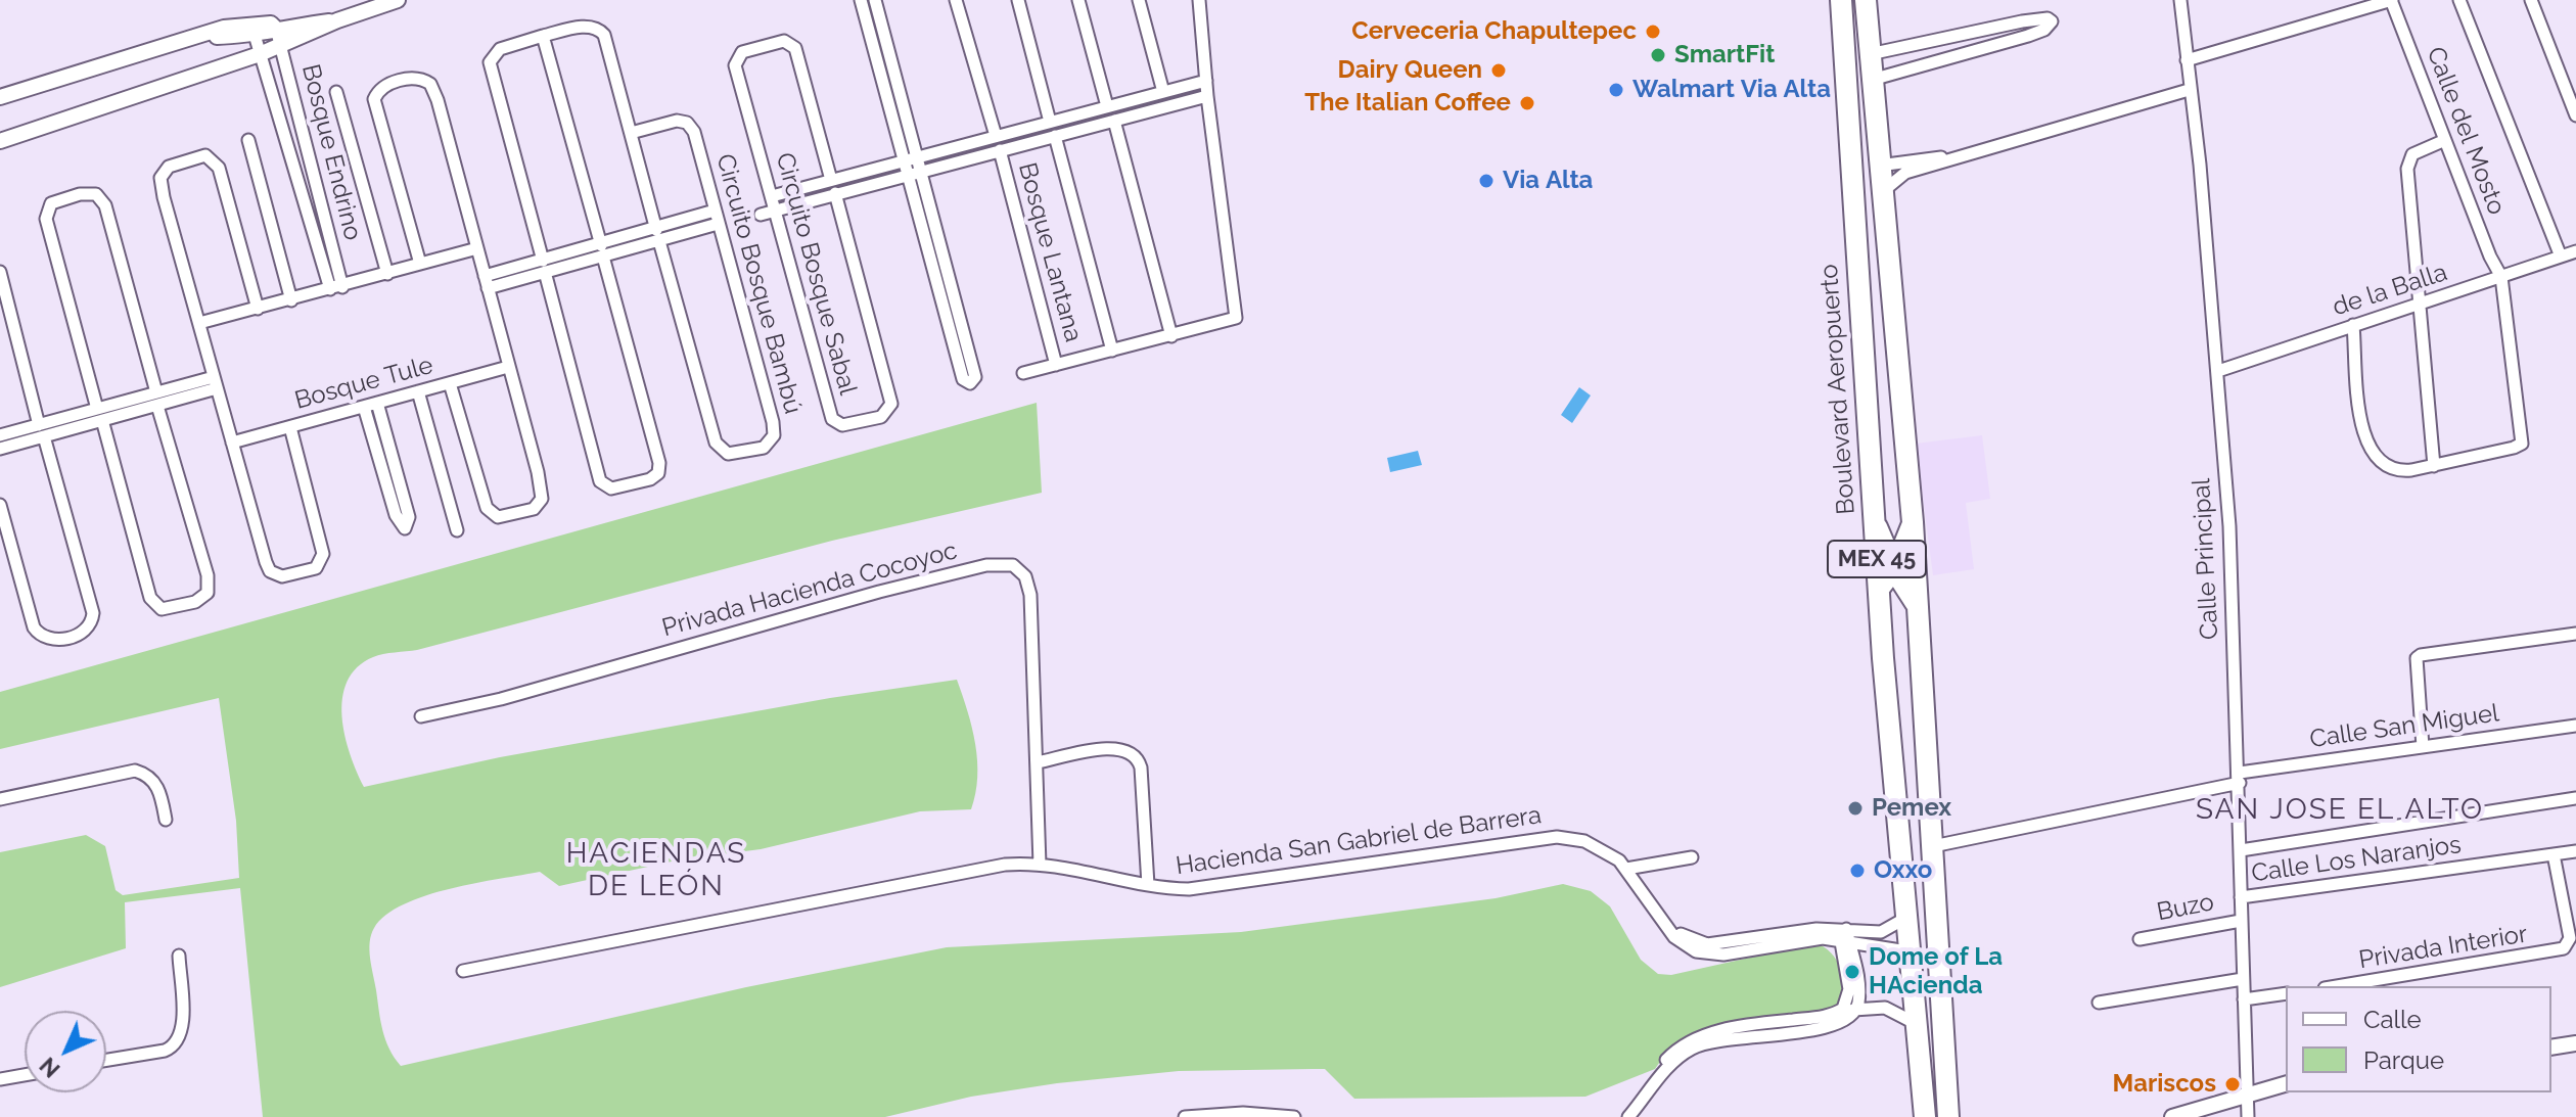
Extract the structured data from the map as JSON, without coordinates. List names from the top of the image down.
{
  "streets": {
    "highway": ["Boulevard Aeropuerto", "MEX 45"],
    "street": [
      "Calle del Mosto",
      "Bosque Endrino",
      "Bosque Lantana",
      "Circuito Bosque Sabal",
      "Circuito Bosque Bambú",
      "de la Balla",
      "Bosque Tule",
      "Calle Principal",
      "Privada Hacienda Cocoyoc",
      "Calle San Miguel",
      "Hacienda San Gabriel de Barrera",
      "Calle Los Naranjos",
      "Buzo",
      "Privada Interior"
    ]
  },
  "crossings": [
    ["Calle del Mosto", "de la Balla"],
    ["de la Balla", "Calle Principal"],
    ["MEX 45", "Calle San Miguel"],
    ["Calle Principal", "Calle San Miguel"],
    ["Calle Principal", "Calle Los Naranjos"],
    ["Calle Principal", "Buzo"],
    ["Privada Hacienda Cocoyoc", "Hacienda San Gabriel de Barrera"],
    ["Calle Los Naranjos", "Privada Interior"]
  ],
  "districts": ["SAN JOSE EL ALTO", "HACIENDAS DE LEÓN"],
  "places": [
    "Cerveceria Chapultepec",
    "SmartFit",
    "Dairy Queen",
    "Walmart Via Alta",
    "The Italian Coffee",
    "Via Alta",
    "Pemex",
    "Oxxo",
    "Dome of La HAcienda",
    "Mariscos"
  ],
  "legend": ["Calle", "Parque"],
  "north": "bottom left"
}
